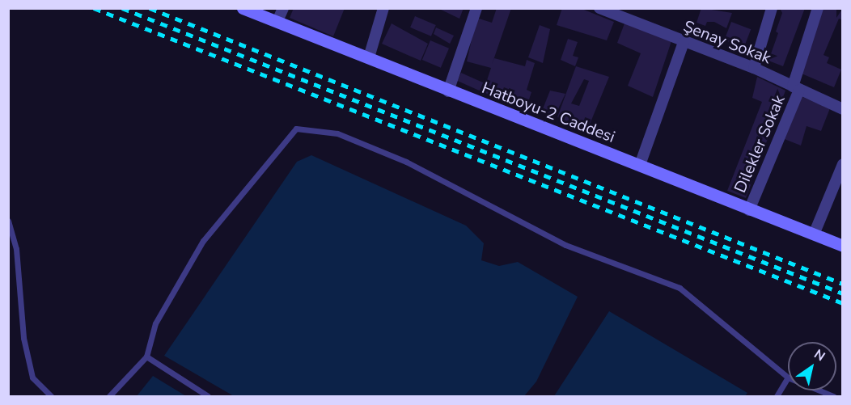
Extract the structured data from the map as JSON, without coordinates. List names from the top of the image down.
{
  "streets": {
    "main road": ["Hatboyu-2 Caddesi"],
    "street": ["Şenay Sokak", "Dilekler Sokak"]
  },
  "crossings": [
    ["Şenay Sokak", "Dilekler Sokak"],
    ["Hatboyu-2 Caddesi", "Dilekler Sokak"]
  ],
  "north": "top right"
}
